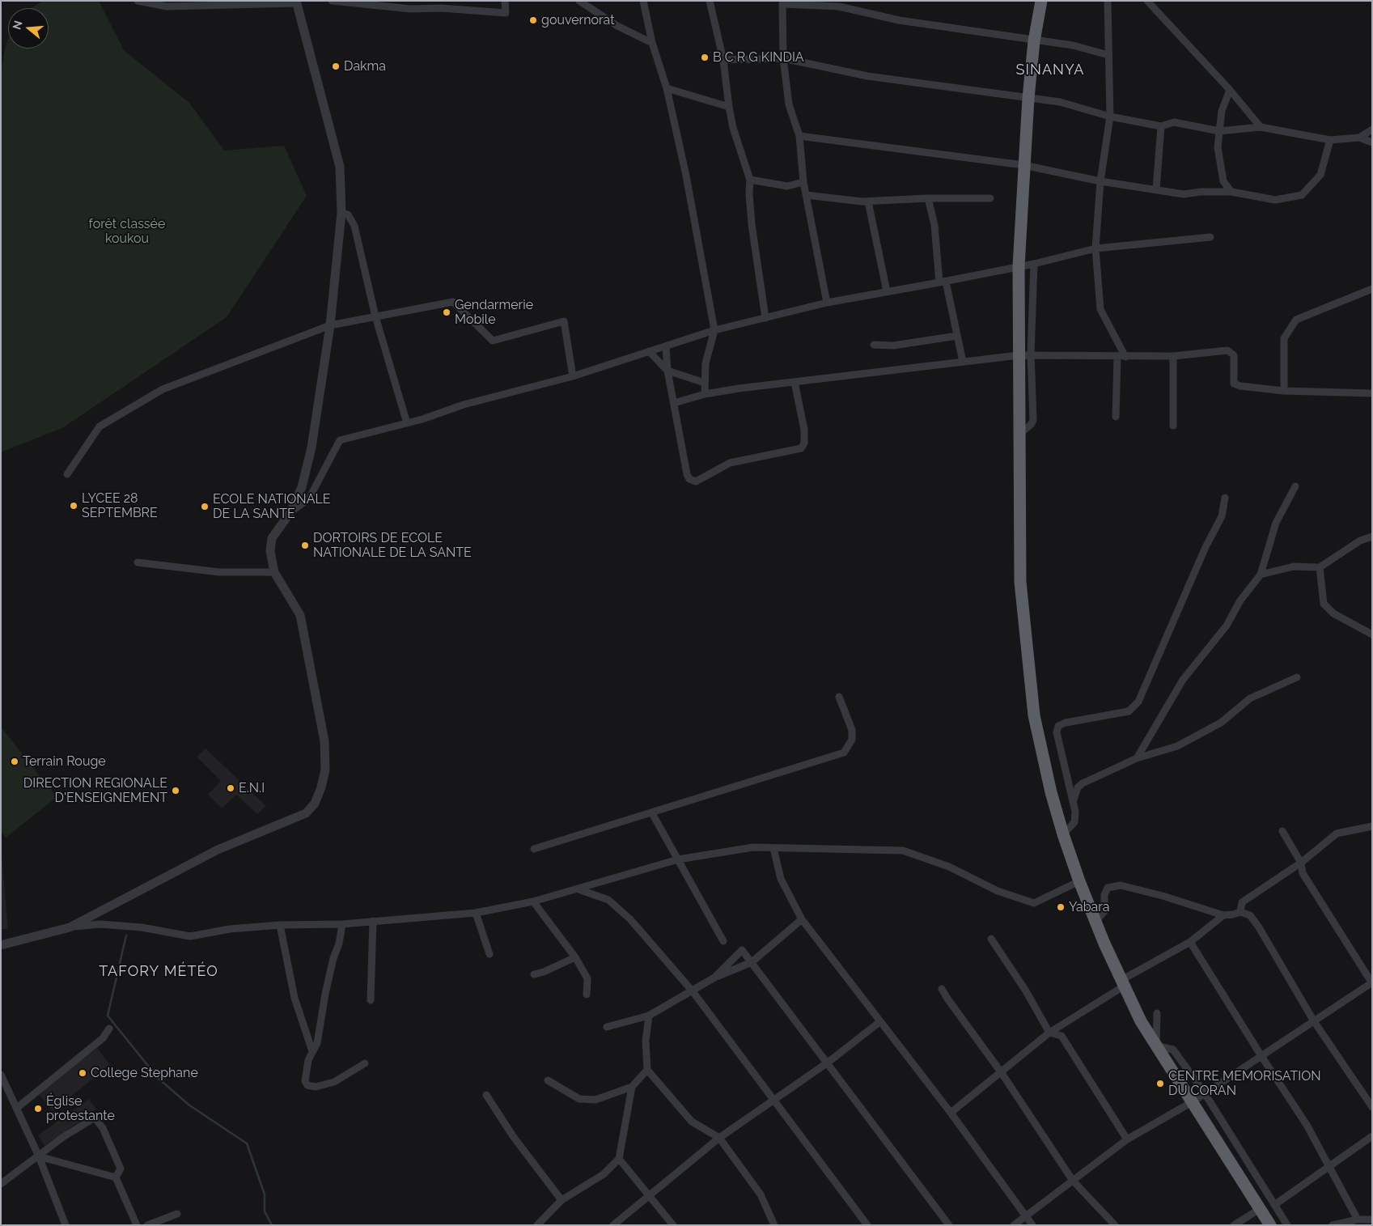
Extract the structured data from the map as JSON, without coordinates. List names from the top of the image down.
{
  "districts": ["SINANYA", "TAFORY MÉTÉO"],
  "parks": ["forêt classée koukou"],
  "places": [
    "gouvernorat",
    "B C R G KINDIA",
    "Dakma",
    "Gendarmerie Mobile",
    "LYCEE 28 SEPTEMBRE",
    "ECOLE NATIONALE DE LA SANTE",
    "DORTOIRS DE ECOLE NATIONALE DE LA SANTE",
    "Terrain Rouge",
    "E.N.I",
    "DIRECTION REGIONALE D'ENSEIGNEMENT",
    "Yabara",
    "College Stephane",
    "CENTRE MEMORISATION DU CORAN",
    "Église protestante"
  ],
  "north": "left"
}
